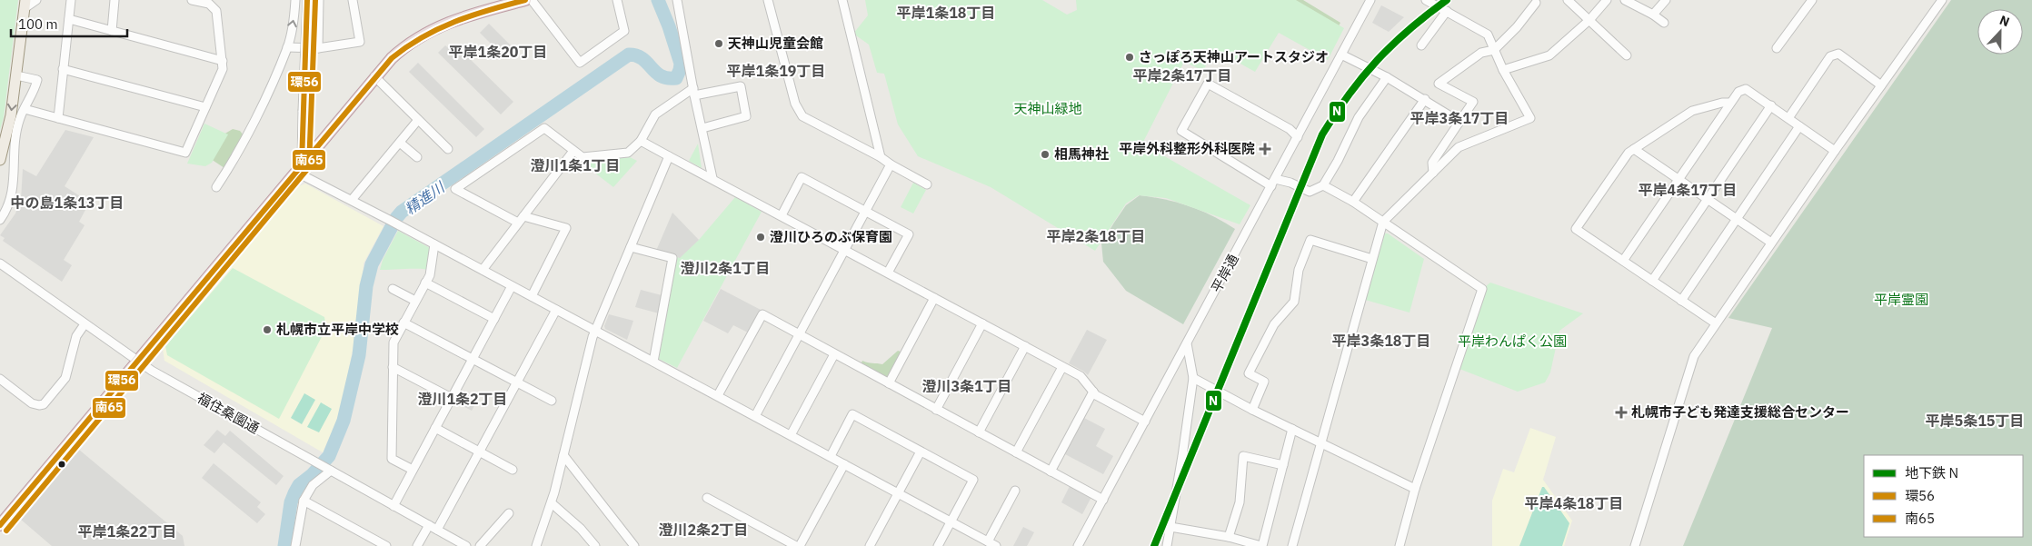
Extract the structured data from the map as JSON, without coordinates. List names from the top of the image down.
{
  "streets": {
    "street": ["平岸通", "福住桑園通"]
  },
  "districts": [
    "平岸1条18丁目",
    "平岸1条20丁目",
    "平岸1条19丁目",
    "平岸2条17丁目",
    "平岸3条17丁目",
    "澄川1条1丁目",
    "平岸4条17丁目",
    "中の島1条13丁目",
    "平岸2条18丁目",
    "澄川2条1丁目",
    "平岸3条18丁目",
    "澄川3条1丁目",
    "澄川1条2丁目",
    "平岸5条15丁目",
    "平岸4条18丁目",
    "澄川2条2丁目",
    "平岸1条22丁目"
  ],
  "water": ["精進川"],
  "parks": ["天神山緑地", "平岸霊園", "平岸わんぱく公園"],
  "places": {
    "other": [
      "天神山児童会館",
      "さっぽろ天神山アートスタジオ",
      "相馬神社",
      "澄川ひろのぶ保育園",
      "札幌市立平岸中学校"
    ],
    "health": ["平岸外科整形外科医院", "札幌市子ども発達支援総合センター"]
  },
  "lines": ["metro line N", "transit line 環56", "transit line 南65"],
  "legend": ["地下鉄 N", "環56", "南65"],
  "scale_bar": "100 m",
  "north": "top"
}
